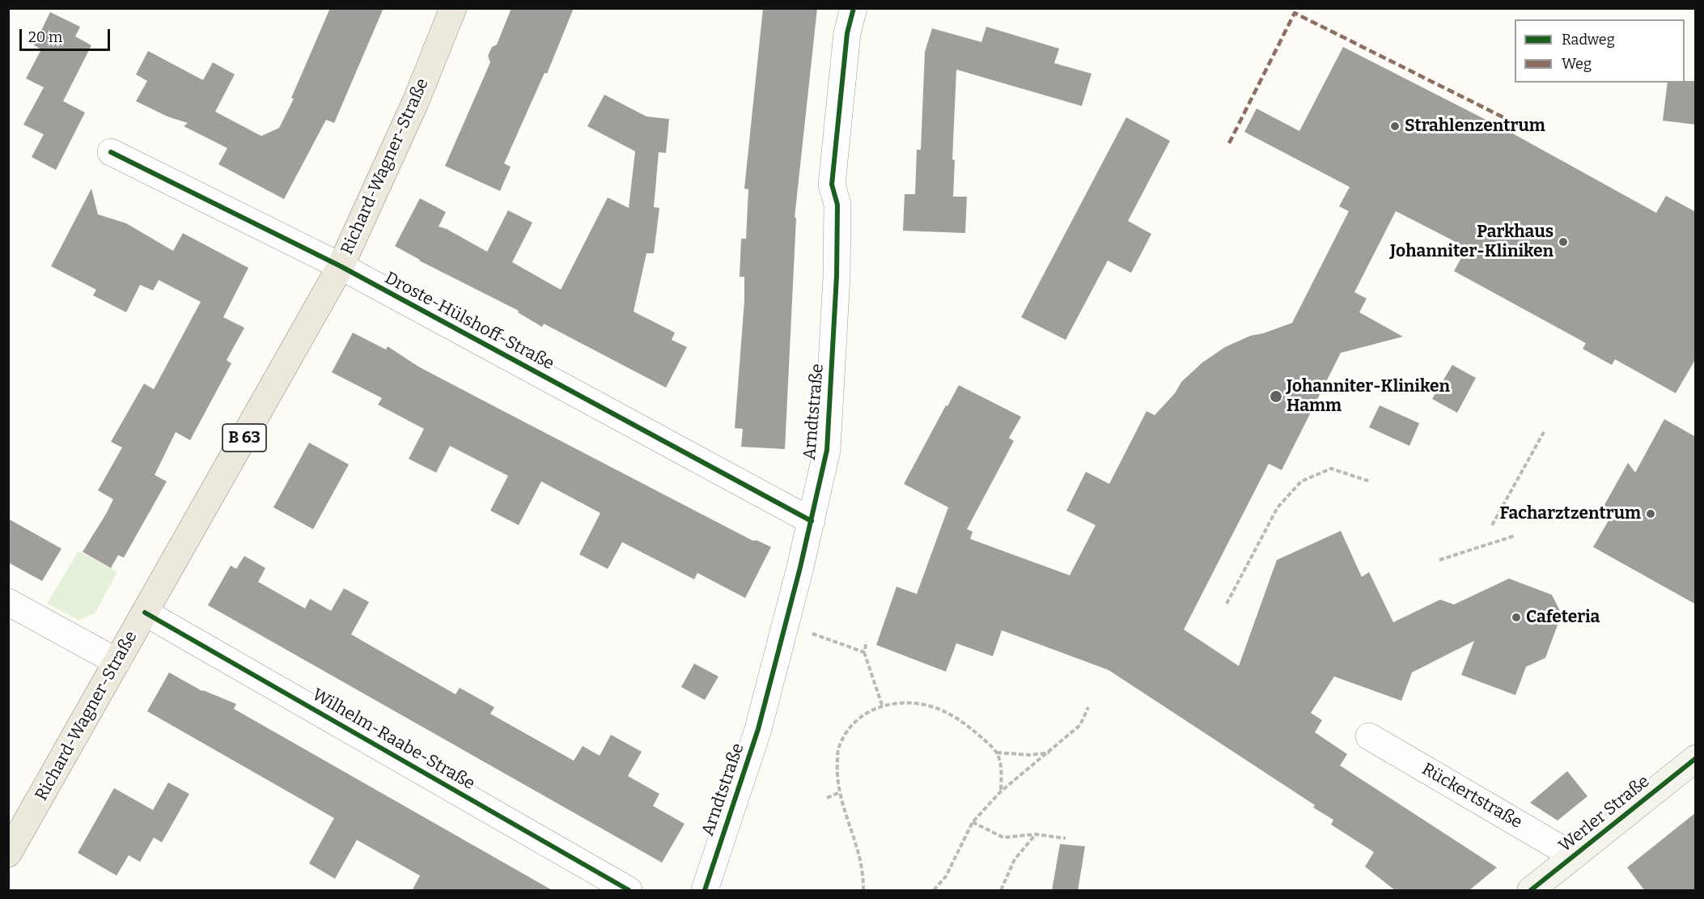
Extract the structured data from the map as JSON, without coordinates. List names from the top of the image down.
{
  "streets": {
    "main road": ["Richard-Wagner-Straße", "B 63", "Werler Straße"],
    "street": [
      "Droste-Hülshoff-Straße",
      "Arndtstraße",
      "Wilhelm-Raabe-Straße",
      "Rückertstraße"
    ]
  },
  "crossings": [
    ["Richard-Wagner-Straße", "Droste-Hülshoff-Straße"],
    ["Richard-Wagner-Straße", "Wilhelm-Raabe-Straße"],
    ["Droste-Hülshoff-Straße", "Arndtstraße"],
    ["Rückertstraße", "Werler Straße"]
  ],
  "places": [
    "Strahlenzentrum",
    "Parkhaus Johanniter-Kliniken",
    "Johanniter-Kliniken Hamm",
    "Facharztzentrum",
    "Cafeteria"
  ],
  "legend": ["Radweg", "Weg"],
  "scale_bar": "20 m"
}
